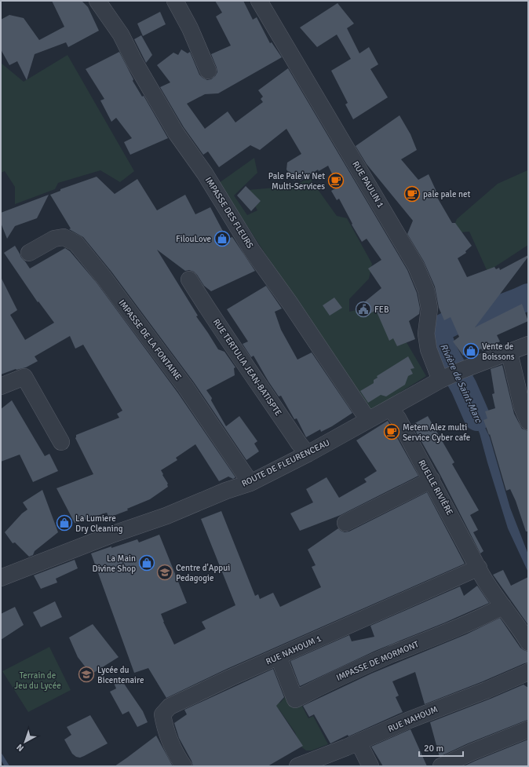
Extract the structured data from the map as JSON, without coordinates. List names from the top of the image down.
{
  "streets": {
    "street": [
      "RUE PAULIN 1",
      "IMPASSE DES FLEURS",
      "IMPASSE DE LA FONTAINE",
      "RUE TERTULIA JEAN-BATISPTE",
      "ROUTE DE FLEURENCEAU",
      "RUELLE RIVIÈRE",
      "RUE NAHOUM 1",
      "IMPASSE DE MORMONT",
      "RUE NAHOUM"
    ]
  },
  "crossings": [
    ["RUE PAULIN 1", "ROUTE DE FLEURENCEAU"],
    ["IMPASSE DES FLEURS", "ROUTE DE FLEURENCEAU"],
    ["IMPASSE DE LA FONTAINE", "ROUTE DE FLEURENCEAU"],
    ["RUE TERTULIA JEAN-BATISPTE", "ROUTE DE FLEURENCEAU"],
    ["ROUTE DE FLEURENCEAU", "RUELLE RIVIÈRE"],
    ["RUELLE RIVIÈRE", "RUE NAHOUM 1"],
    ["RUELLE RIVIÈRE", "IMPASSE DE MORMONT"],
    ["RUE NAHOUM 1", "IMPASSE DE MORMONT"]
  ],
  "water": ["Rivière de Saint-Marc"],
  "parks": ["Terrain de Jeu du Lycée"],
  "places": {
    "cafe": ["Pale Pale'w Net Multi-Services", "pale pale net", "Metem Alez multi Service Cyber cafe"],
    "shop": [
      "FilouLove",
      "Vente de Boissons",
      "La Lumiere Dry Cleaning",
      "La Main Divine Shop"
    ],
    "public building": ["FEB"],
    "school or university": ["Centre d'Appui Pedagogie", "Lycée du Bicentenaire"]
  },
  "scale_bar": "20 m",
  "north": "bottom left"
}
